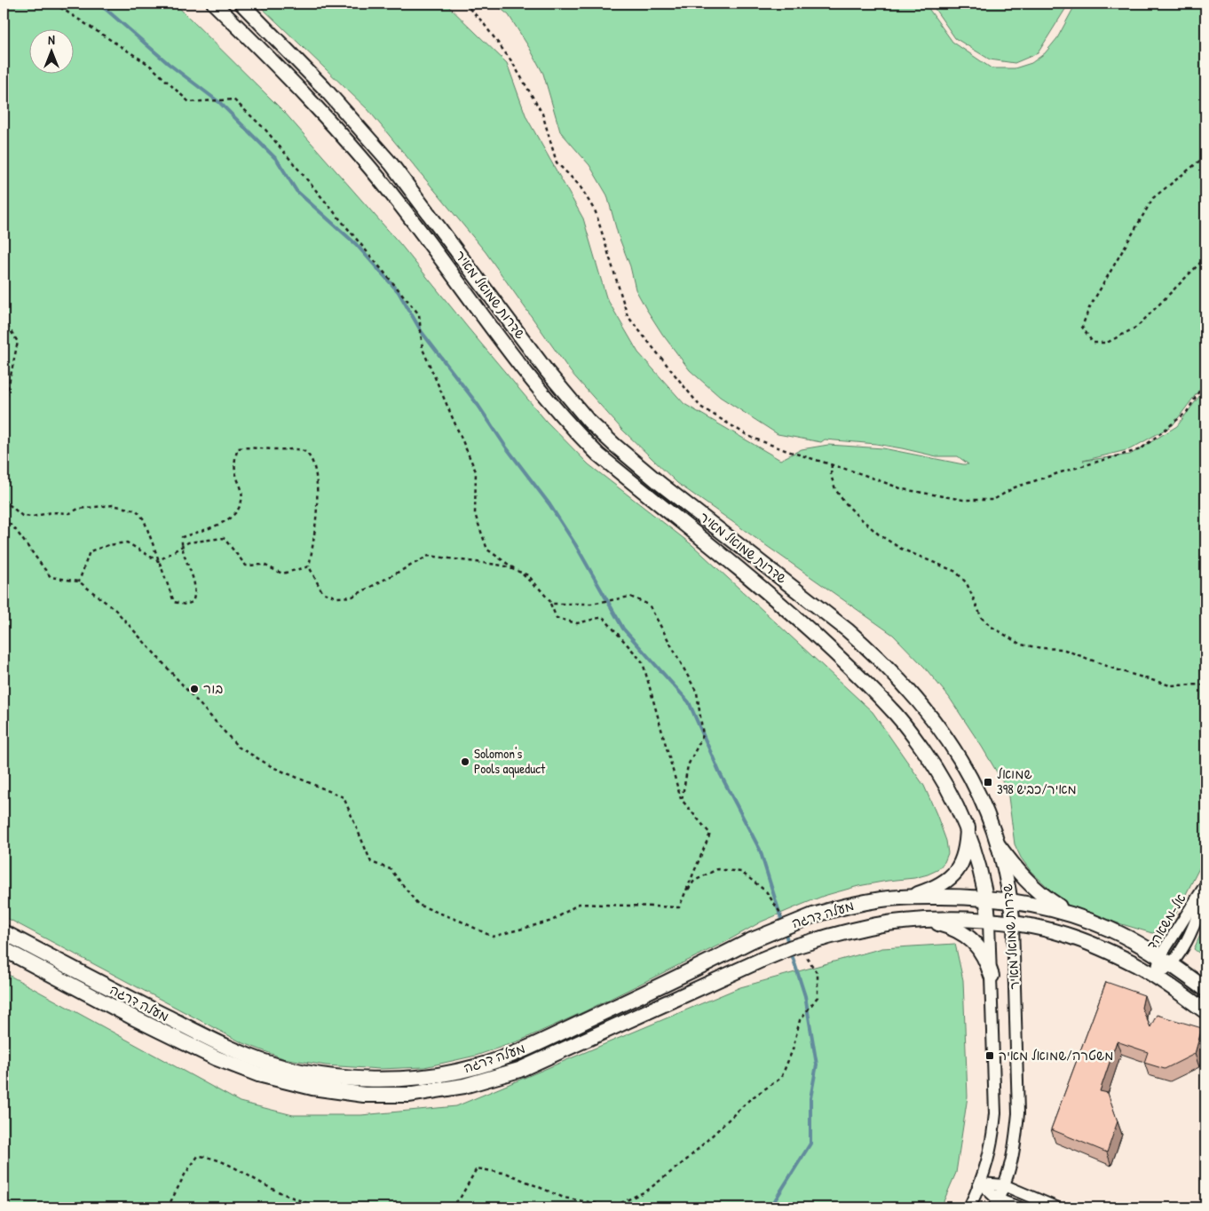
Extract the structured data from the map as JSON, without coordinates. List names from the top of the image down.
{
  "streets": {
    "main road": ["שדרות שמואל מאיר", "מעלה דרגה"],
    "street": ["אל-משאהד"]
  },
  "crossings": [
    ["שדרות שמואל מאיר", "מעלה דרגה"],
    ["מעלה דרגה", "אל-משאהד"]
  ],
  "places": {
    "other": ["בור", "Solomon's Pools aqueduct"],
    "transit": ["שמואל מאיר/כביש 398", "משטרה/שמואל מאיר"]
  },
  "north": "top"
}
